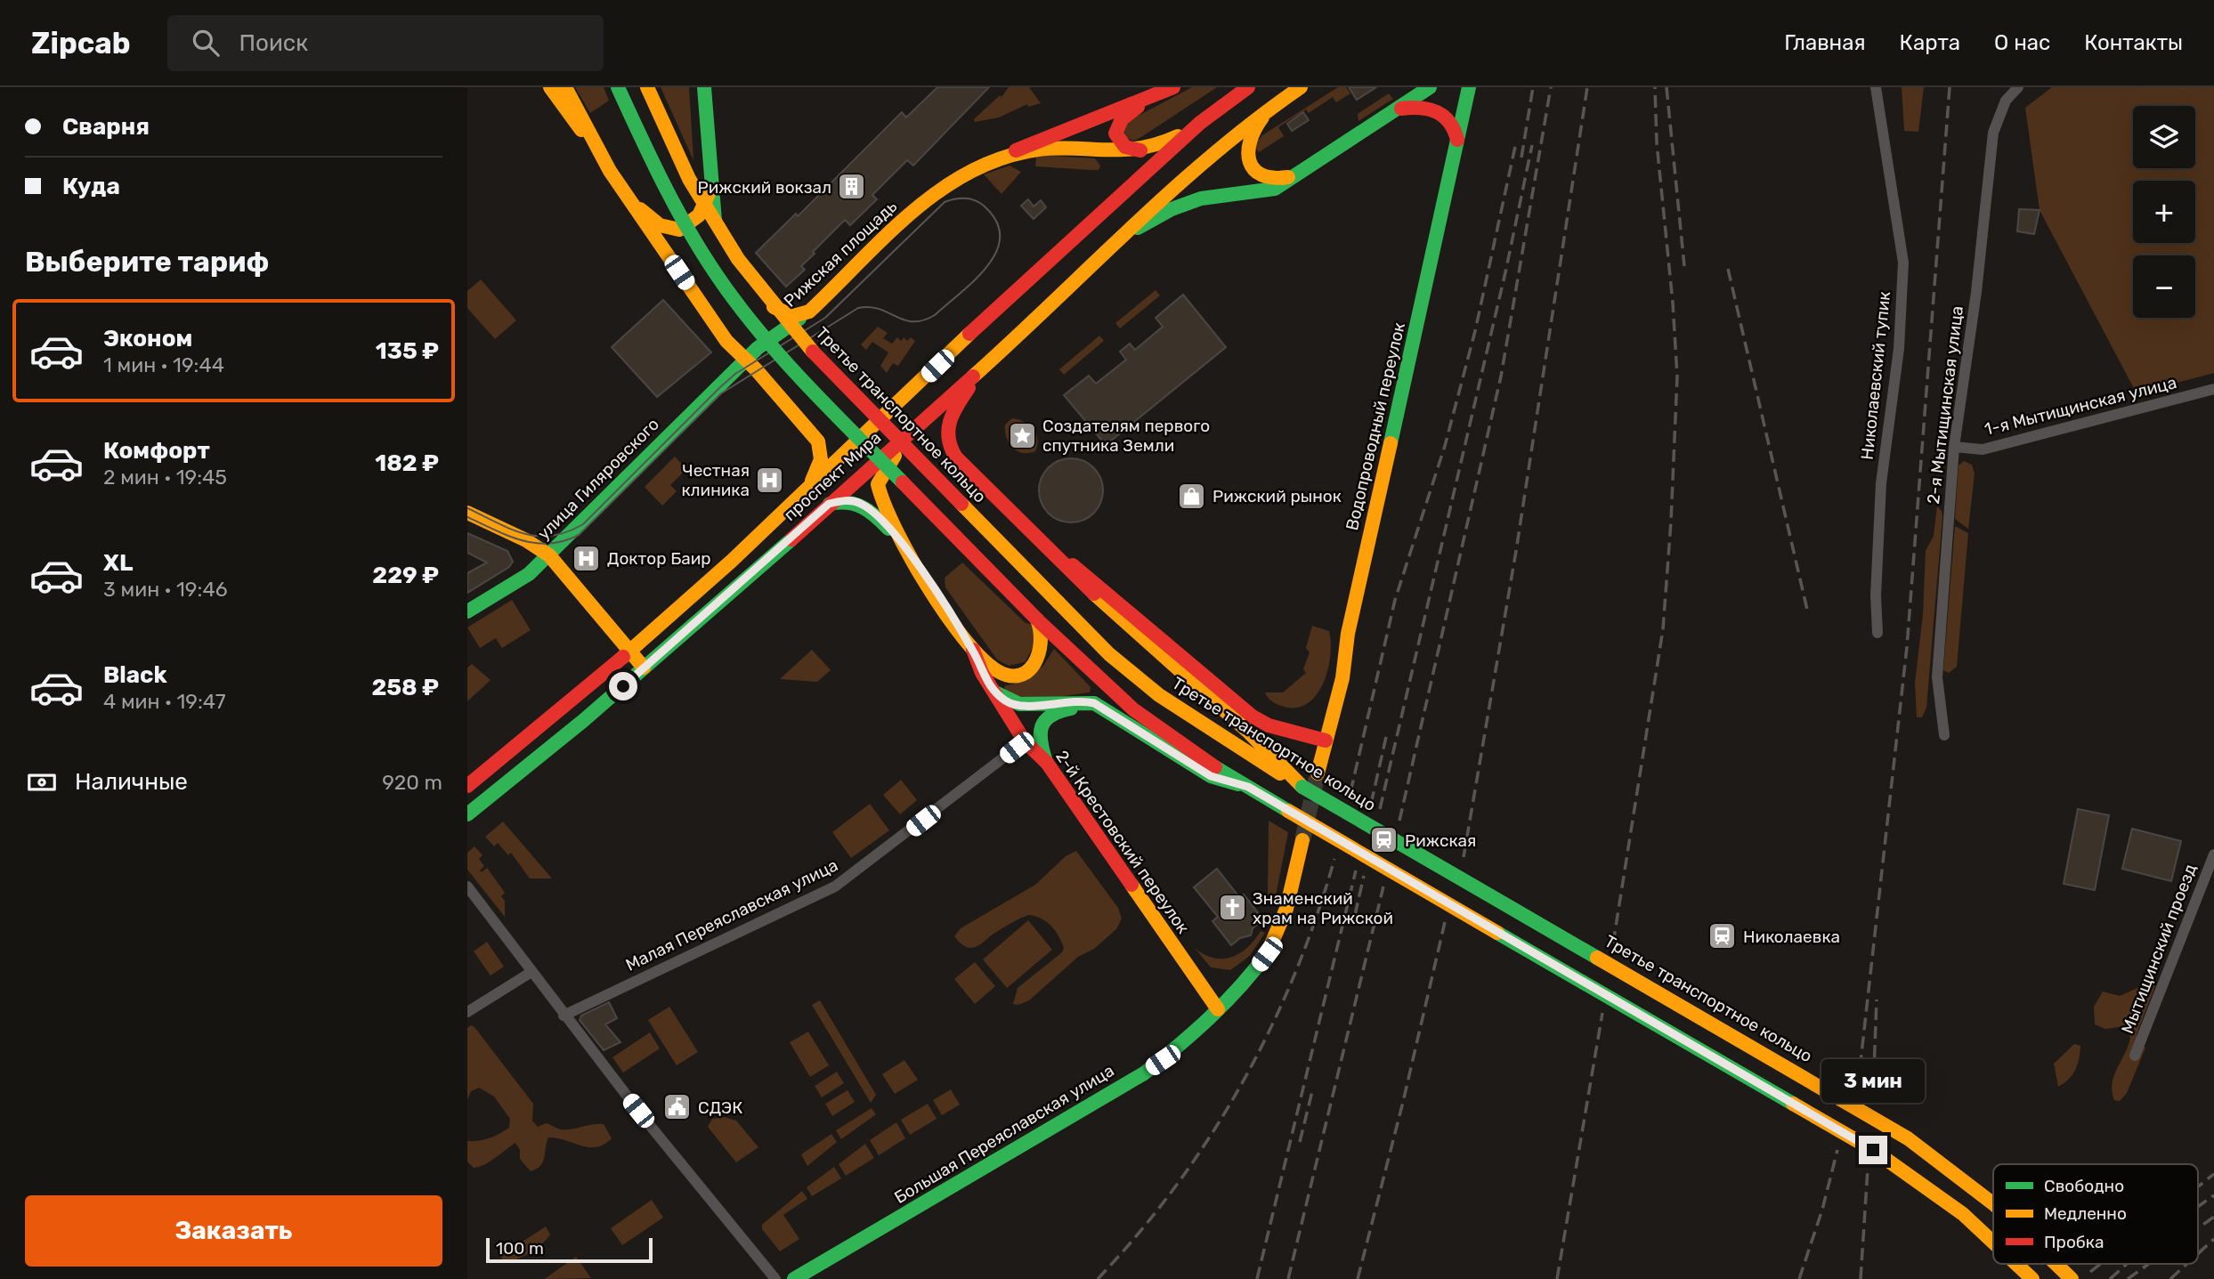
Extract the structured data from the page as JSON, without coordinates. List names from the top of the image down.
{
  "streets": {
    "main road": [
      "Рижская площадь",
      "Третье транспортное кольцо",
      "Водопроводный переулок",
      "проспект Мира",
      "улица Гиляровского",
      "2-й Крестовский переулок",
      "Большая Переяславская улица"
    ],
    "street": [
      "Николаевский тупик",
      "2-я Мытищинская улица",
      "1-я Мытищинская улица",
      "Малая Переяславская улица",
      "Мытищинский проезд"
    ]
  },
  "crossings": [
    ["Рижская площадь", "улица Гиляровского"],
    ["2-я Мытищинская улица", "1-я Мытищинская улица"],
    ["проспект Мира", "2-й Крестовский переулок"],
    ["2-й Крестовский переулок", "Малая Переяславская улица"],
    ["2-й Крестовский переулок", "Большая Переяславская улица"]
  ],
  "places": {
    "building": ["Рижский вокзал"],
    "place": ["Создателям первого спутника Земли"],
    "hospital": ["Честная клиника", "Доктор Баир"],
    "shop": ["Рижский рынок"],
    "station": ["Рижская", "Николаевка"],
    "church": ["Знаменский храм на Рижской"],
    "public building": ["СДЭК"]
  },
  "legend": ["Свободно", "Медленно", "Пробка"],
  "scale_bar": "100 m",
  "page": {
    "header": "Zipcab",
    "search": "Поиск",
    "nav": [
      "Главная",
      "Карта",
      "О нас",
      "Контакты"
    ],
    "banner": ["Сварня", "Куда"],
    "map_buttons": ["+", "−"],
    "heading": "Выберите тариф",
    "list": [
      {
        "name": "Эконом",
        "note": "1 мин · 19:44",
        "value": "135 ₽"
      },
      {
        "name": "Комфорт",
        "note": "2 мин · 19:45",
        "value": "182 ₽"
      },
      {
        "name": "XL",
        "note": "3 мин · 19:46",
        "value": "229 ₽"
      },
      {
        "name": "Black",
        "note": "4 мин · 19:47",
        "value": "258 ₽"
      }
    ],
    "pay": ["Наличные", "920 m"],
    "bubble": "3 мин",
    "buttons": "Заказать",
    "scale": "100 m"
  }
}
